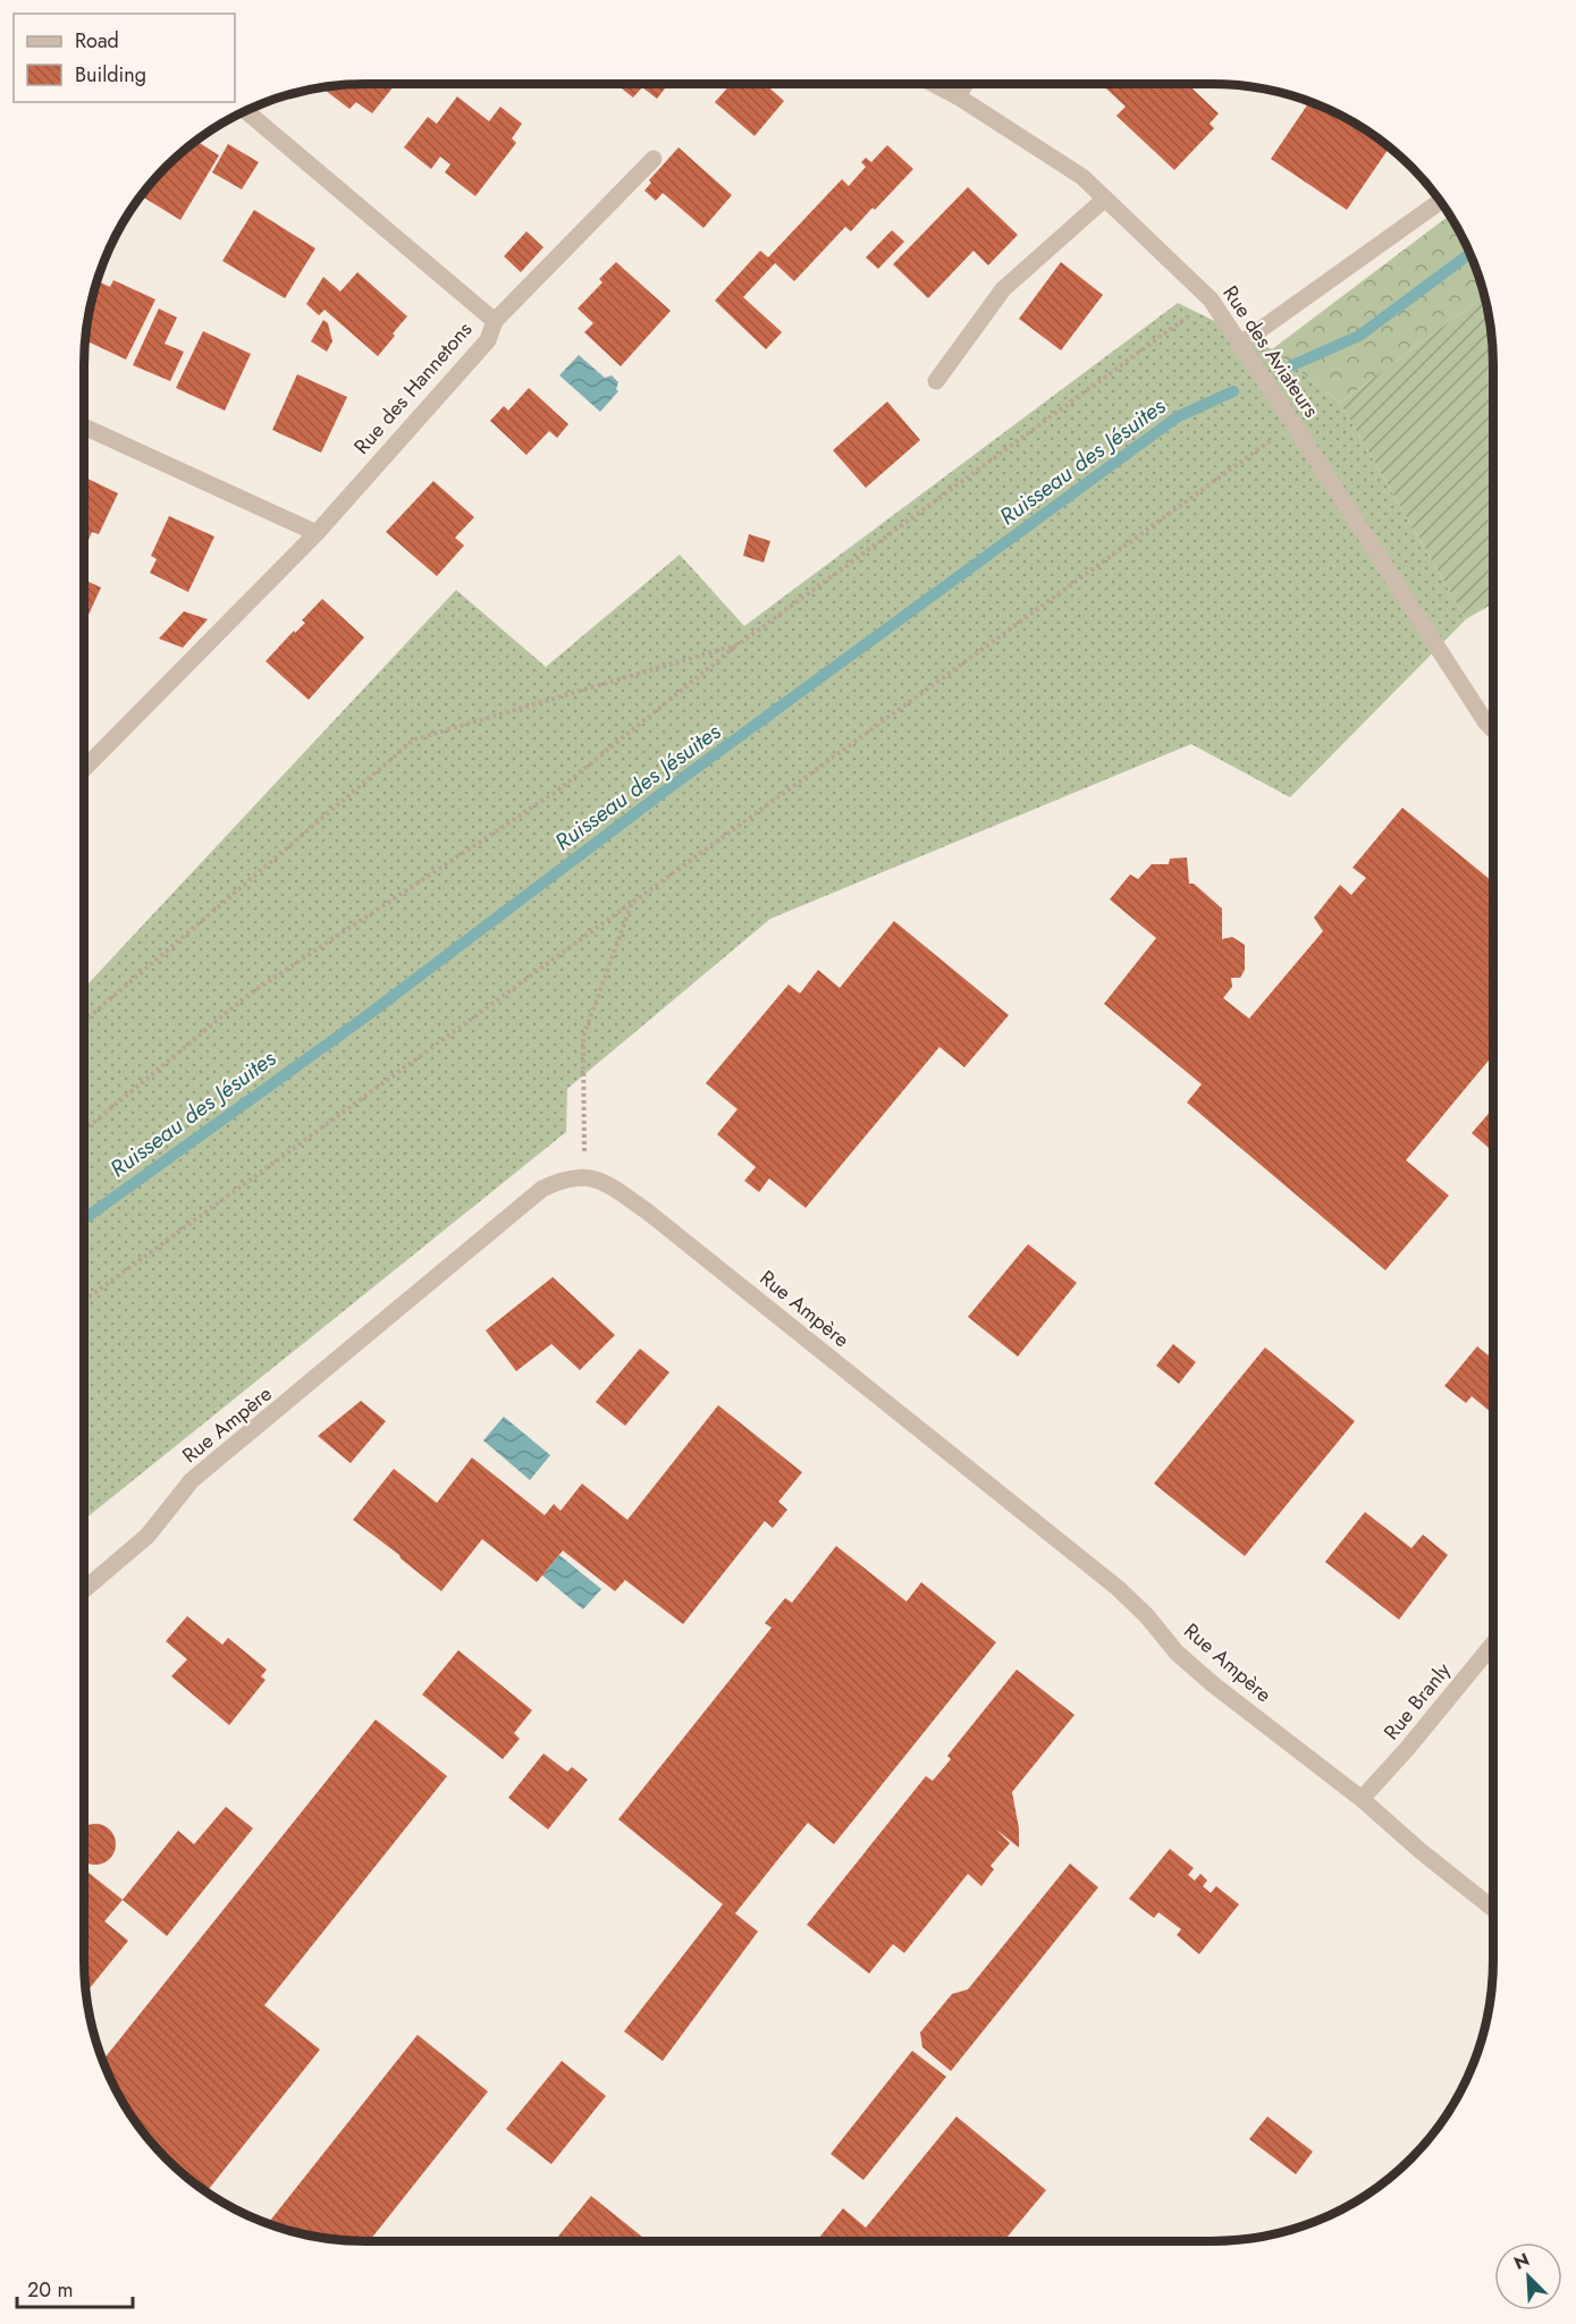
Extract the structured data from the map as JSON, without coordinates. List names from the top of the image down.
{
  "streets": {
    "street": [
      "Rue des Aviateurs",
      "Rue des Hannetons",
      "Rue Ampère",
      "Rue Branly"
    ]
  },
  "crossings": [
    ["Rue Ampère", "Rue Branly"]
  ],
  "water": ["Ruisseau des Jésuites"],
  "legend": ["Road", "Building"],
  "scale_bar": "20 m",
  "north": "top left"
}
